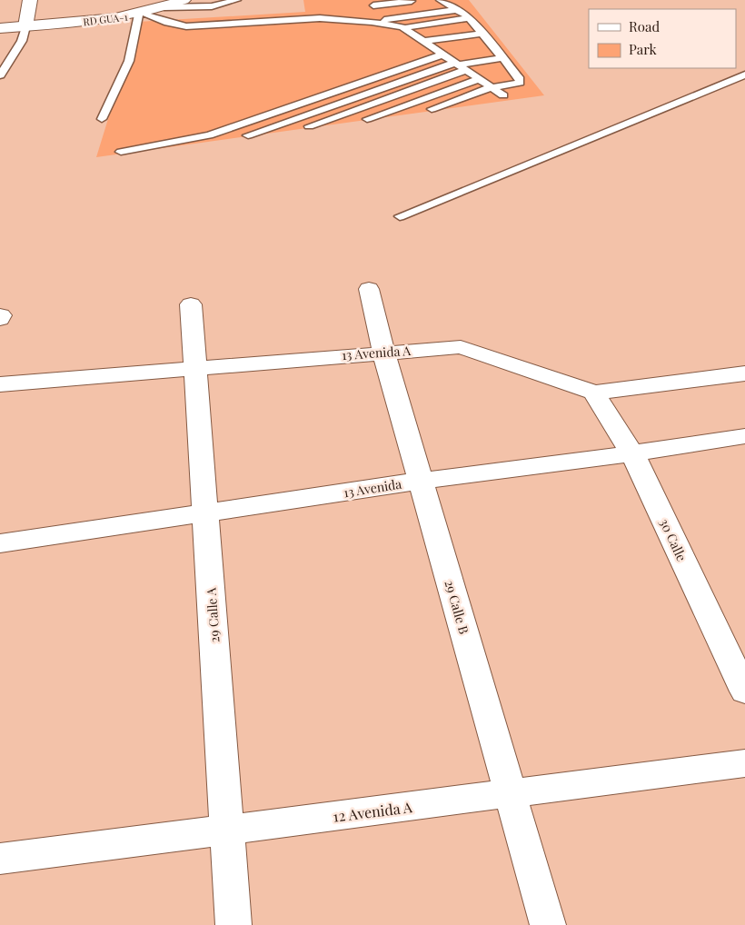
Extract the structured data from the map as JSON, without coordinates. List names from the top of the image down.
{
  "streets": {
    "street": [
      "RD GUA-1",
      "13 Avenida A",
      "13 Avenida",
      "30 Calle",
      "29 Calle B",
      "29 Calle A",
      "12 Avenida A"
    ]
  },
  "crossings": [
    ["13 Avenida A", "30 Calle"],
    ["13 Avenida A", "29 Calle B"],
    ["13 Avenida A", "29 Calle A"],
    ["13 Avenida", "30 Calle"],
    ["13 Avenida", "29 Calle B"],
    ["13 Avenida", "29 Calle A"],
    ["29 Calle B", "12 Avenida A"],
    ["29 Calle A", "12 Avenida A"]
  ],
  "legend": ["Road", "Park"]
}
